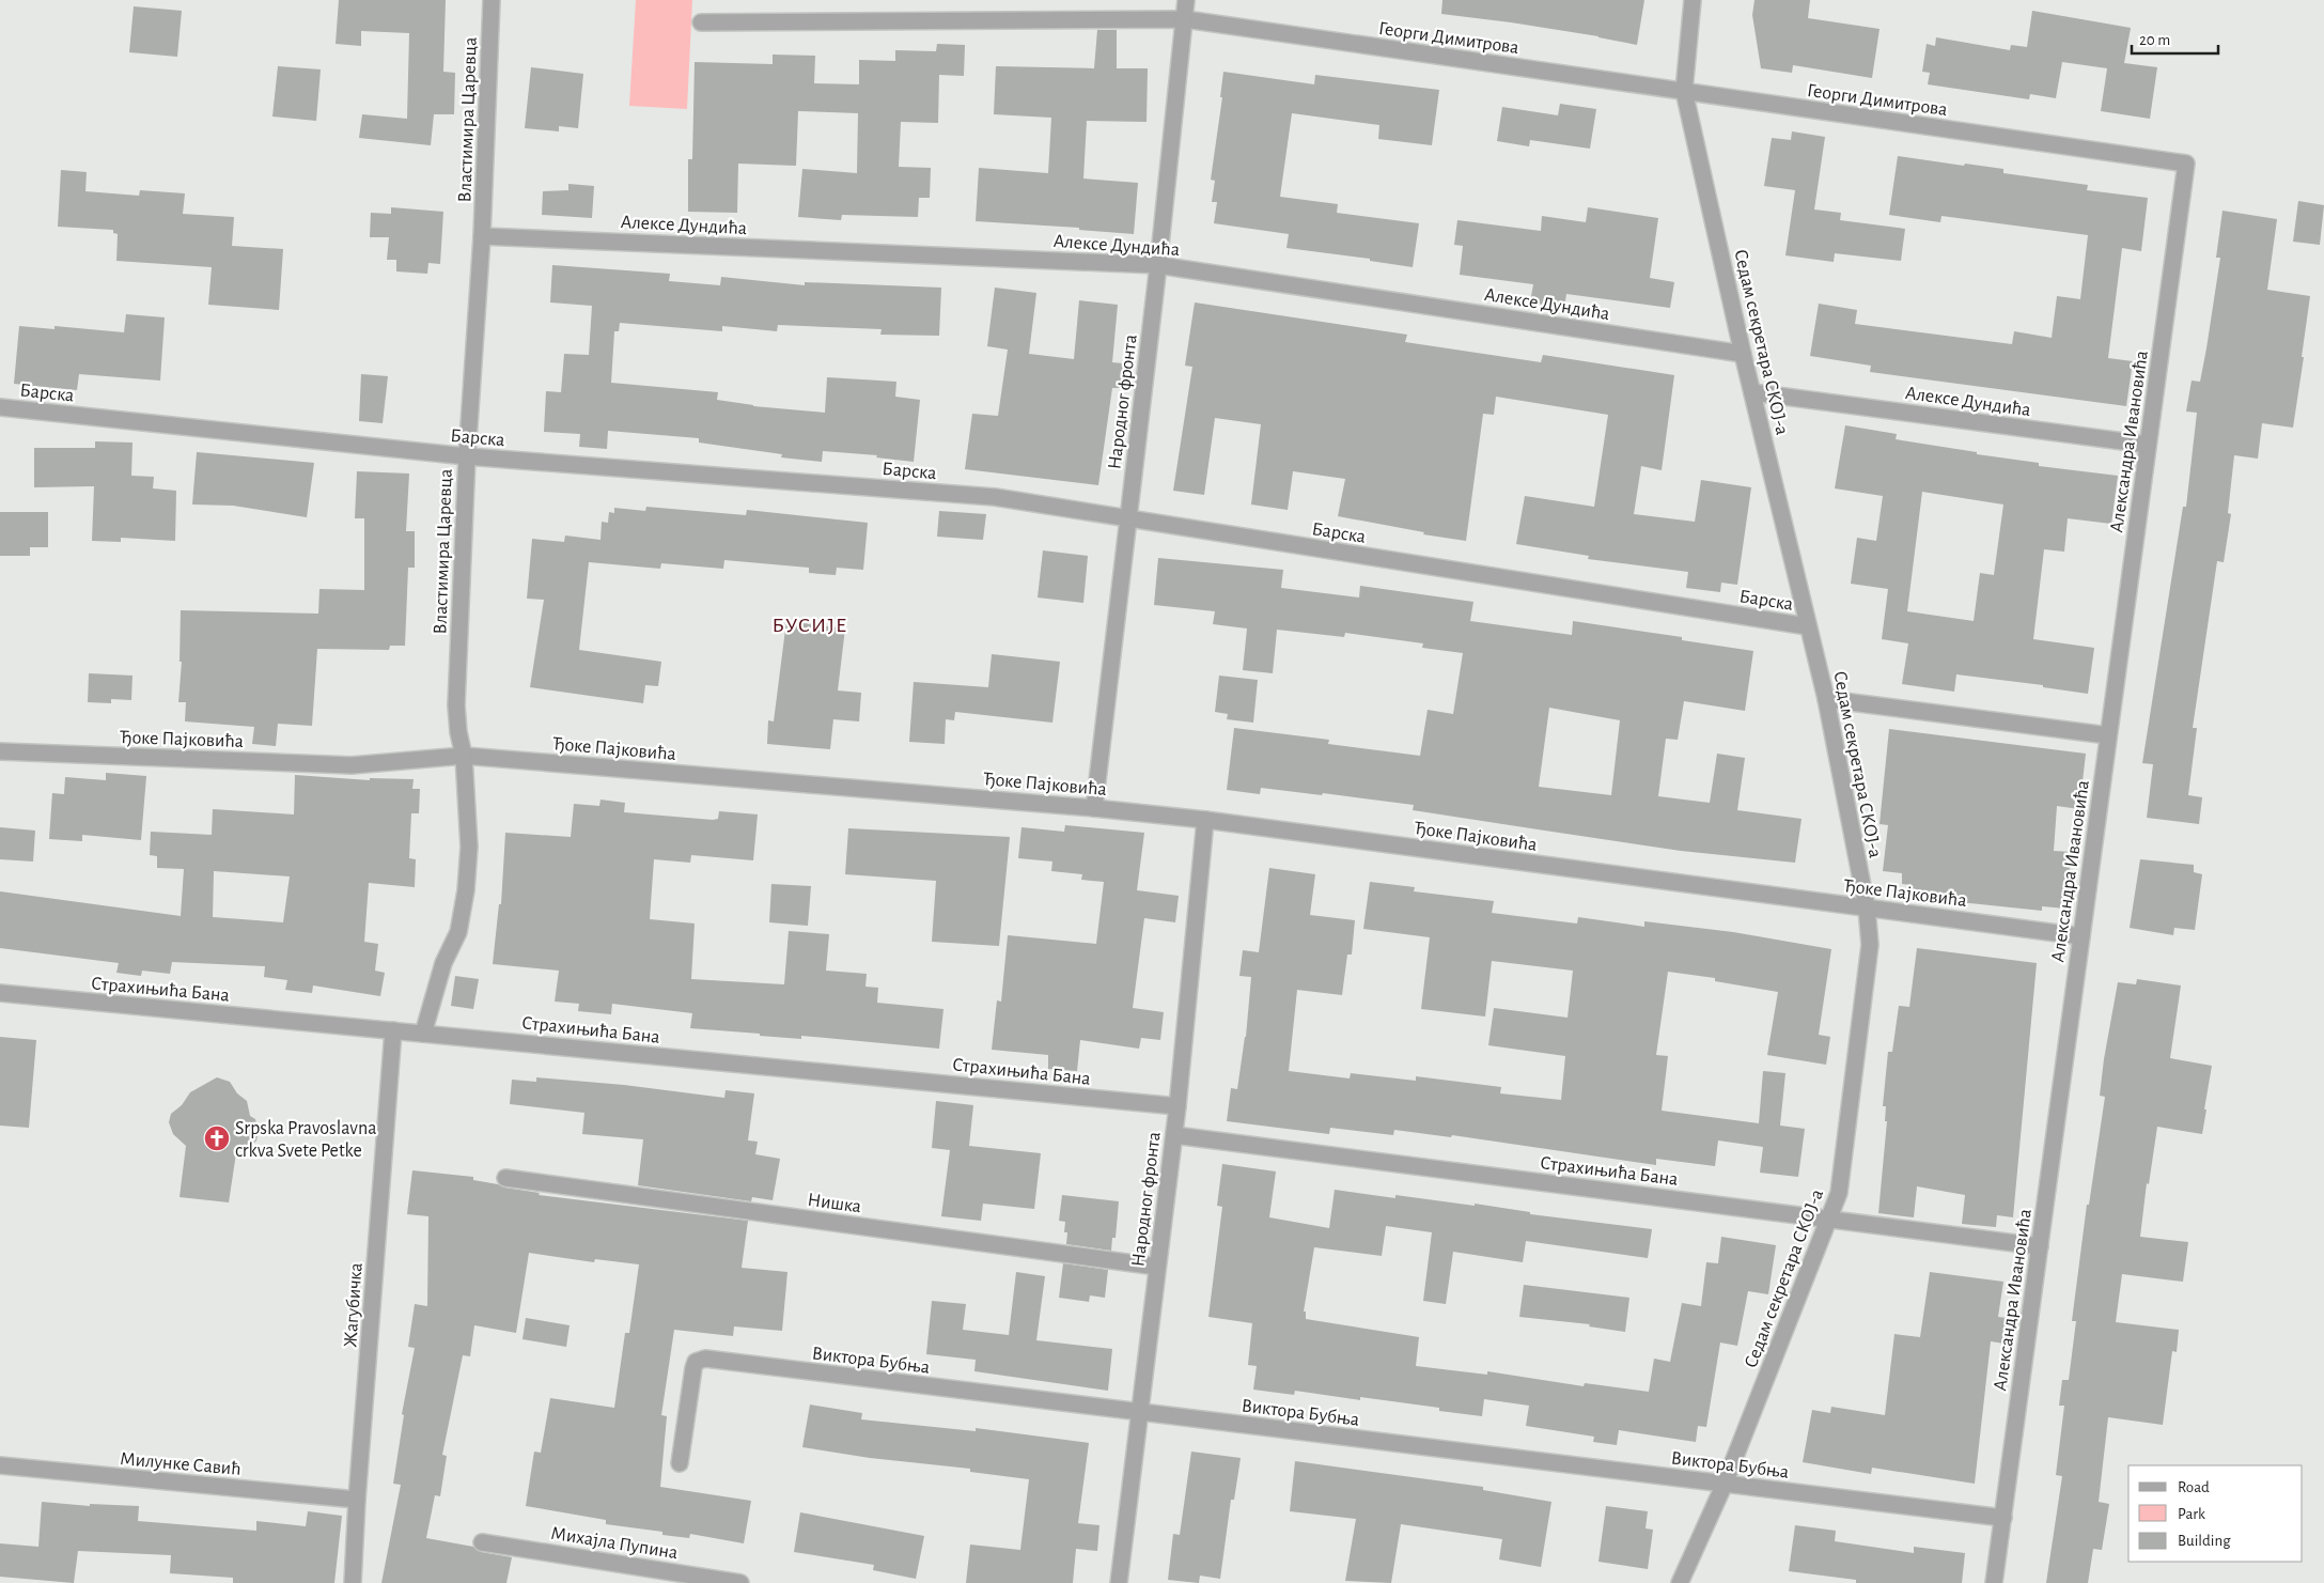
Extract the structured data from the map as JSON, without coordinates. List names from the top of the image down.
{
  "streets": {
    "street": [
      "Георги Димитрова",
      "Властимира Царевца",
      "Алексе Дундића",
      "Седам секретара СКОЈ-а",
      "Барска",
      "Народног фронта",
      "Александра Ивановића",
      "Ђоке Пајковића",
      "Страхињића Бана",
      "Нишка",
      "Жагубичка",
      "Виктора Бубња",
      "Милунке Савић",
      "Михајла Пупина"
    ]
  },
  "crossings": [
    ["Георги Димитрова", "Седам секретара СКОЈ-а"],
    ["Георги Димитрова", "Народног фронта"],
    ["Георги Димитрова", "Александра Ивановића"],
    ["Властимира Царевца", "Алексе Дундића"],
    ["Властимира Царевца", "Барска"],
    ["Властимира Царевца", "Ђоке Пајковића"],
    ["Властимира Царевца", "Страхињића Бана"],
    ["Алексе Дундића", "Седам секретара СКОЈ-а"],
    ["Алексе Дундића", "Народног фронта"],
    ["Алексе Дундића", "Александра Ивановића"],
    ["Седам секретара СКОЈ-а", "Барска"],
    ["Седам секретара СКОЈ-а", "Ђоке Пајковића"],
    ["Седам секретара СКОЈ-а", "Страхињића Бана"],
    ["Седам секретара СКОЈ-а", "Виктора Бубња"],
    ["Барска", "Народног фронта"],
    ["Народног фронта", "Ђоке Пајковића"],
    ["Народног фронта", "Страхињића Бана"],
    ["Народног фронта", "Нишка"],
    ["Народног фронта", "Виктора Бубња"],
    ["Александра Ивановића", "Ђоке Пајковића"],
    ["Александра Ивановића", "Страхињића Бана"],
    ["Александра Ивановића", "Виктора Бубња"],
    ["Страхињића Бана", "Жагубичка"],
    ["Жагубичка", "Милунке Савић"]
  ],
  "districts": ["БУСИЈЕ"],
  "places": {
    "church": ["Srpska Pravoslavna crkva Svete Petke"]
  },
  "legend": ["Road", "Park", "Building"],
  "scale_bar": "20 m"
}
